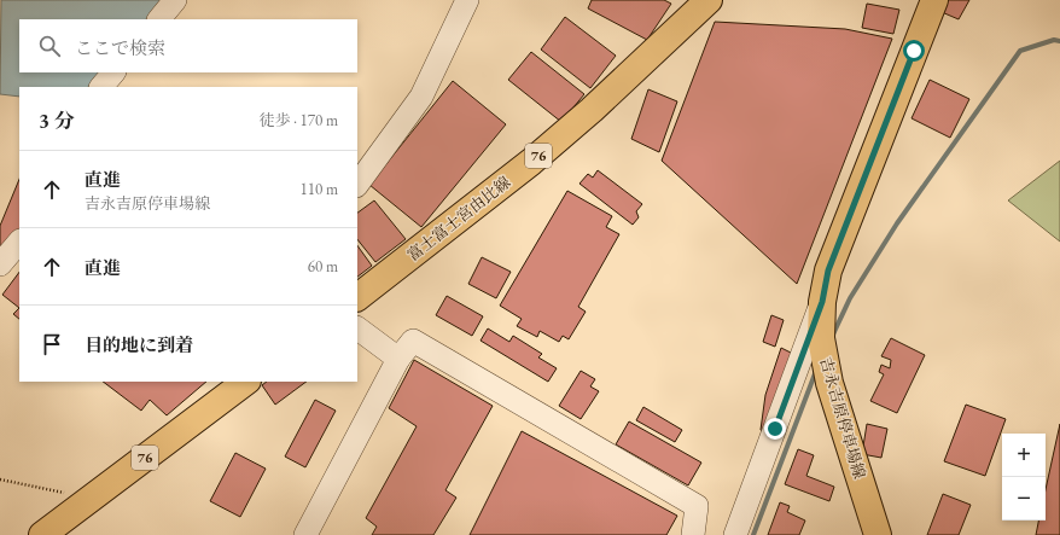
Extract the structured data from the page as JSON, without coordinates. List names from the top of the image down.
{
  "streets": {
    "main road": ["76", "富士富士宮由比線", "吉永吉原停車場線"]
  },
  "page": {
    "search": "ここで検索",
    "heading": ["3 分", "徒歩 · 170 m"],
    "list": [
      ["直進", "吉永吉原停車場線", "110 m"],
      ["直進", "60 m"],
      "目的地に到着"
    ],
    "map_buttons": ["+", "−"]
  }
}
